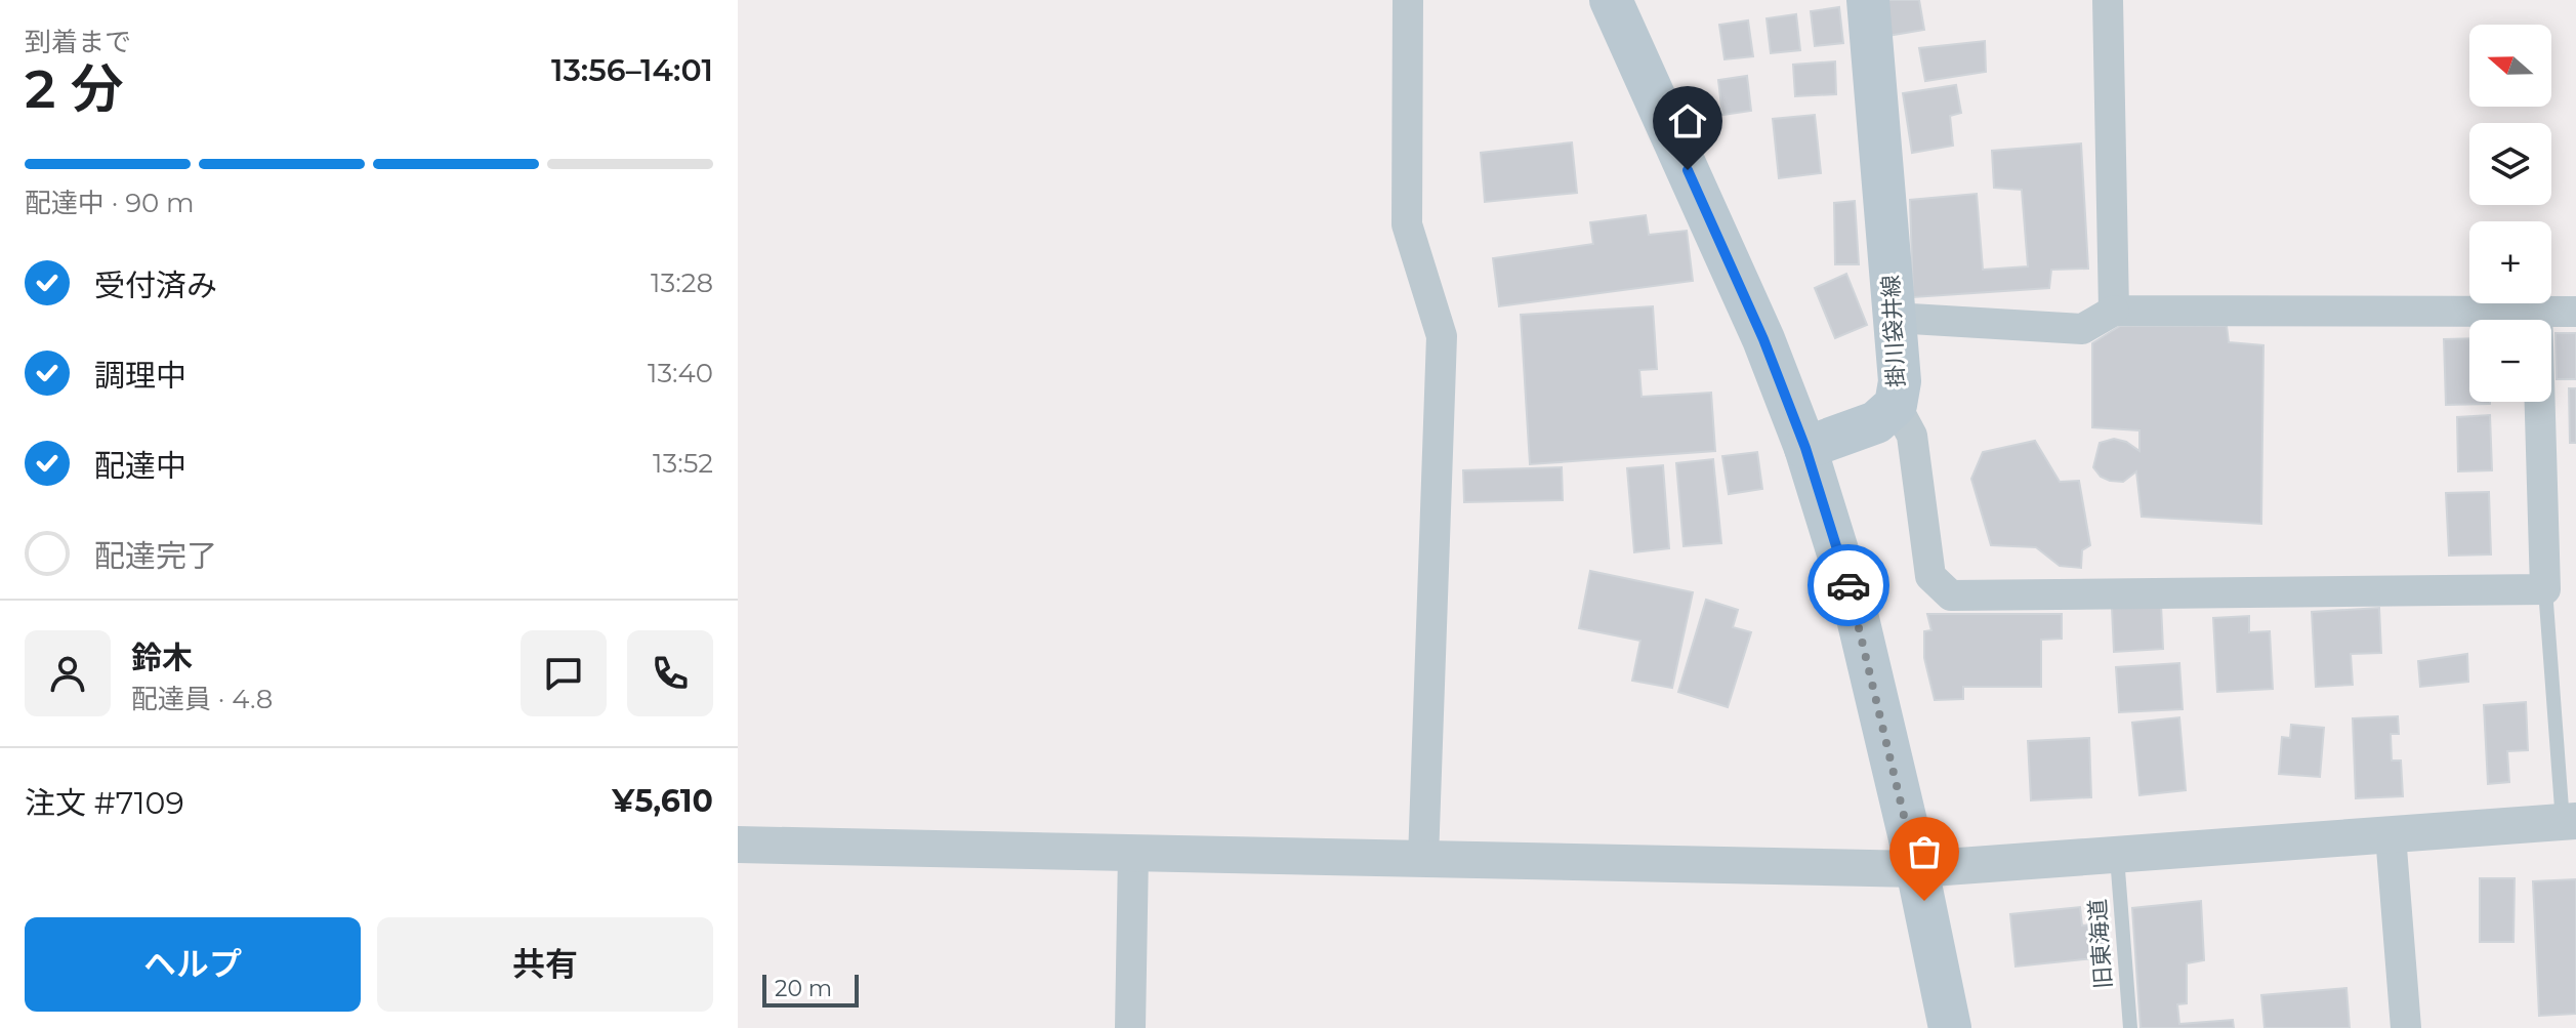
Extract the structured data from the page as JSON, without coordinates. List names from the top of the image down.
{
  "streets": {
    "main road": ["掛川袋井線"],
    "lane": ["旧東海道"]
  },
  "scale_bar": "20 m",
  "north": "left",
  "page": {
    "heading": ["2 分", "到着まで", "13:56–14:01"],
    "panel": [
      "鈴木",
      "配達員 · 4.8",
      "注文 #7109",
      "¥5,610"
    ],
    "map_buttons": ["+", "−"],
    "bar": "配達中 · 90 m",
    "list": [
      ["受付済み", "13:28"],
      ["調理中", "13:40"],
      ["配達中", "13:52"],
      "配達完了"
    ],
    "buttons": ["ヘルプ", "共有"],
    "scale": "20 m"
  }
}
